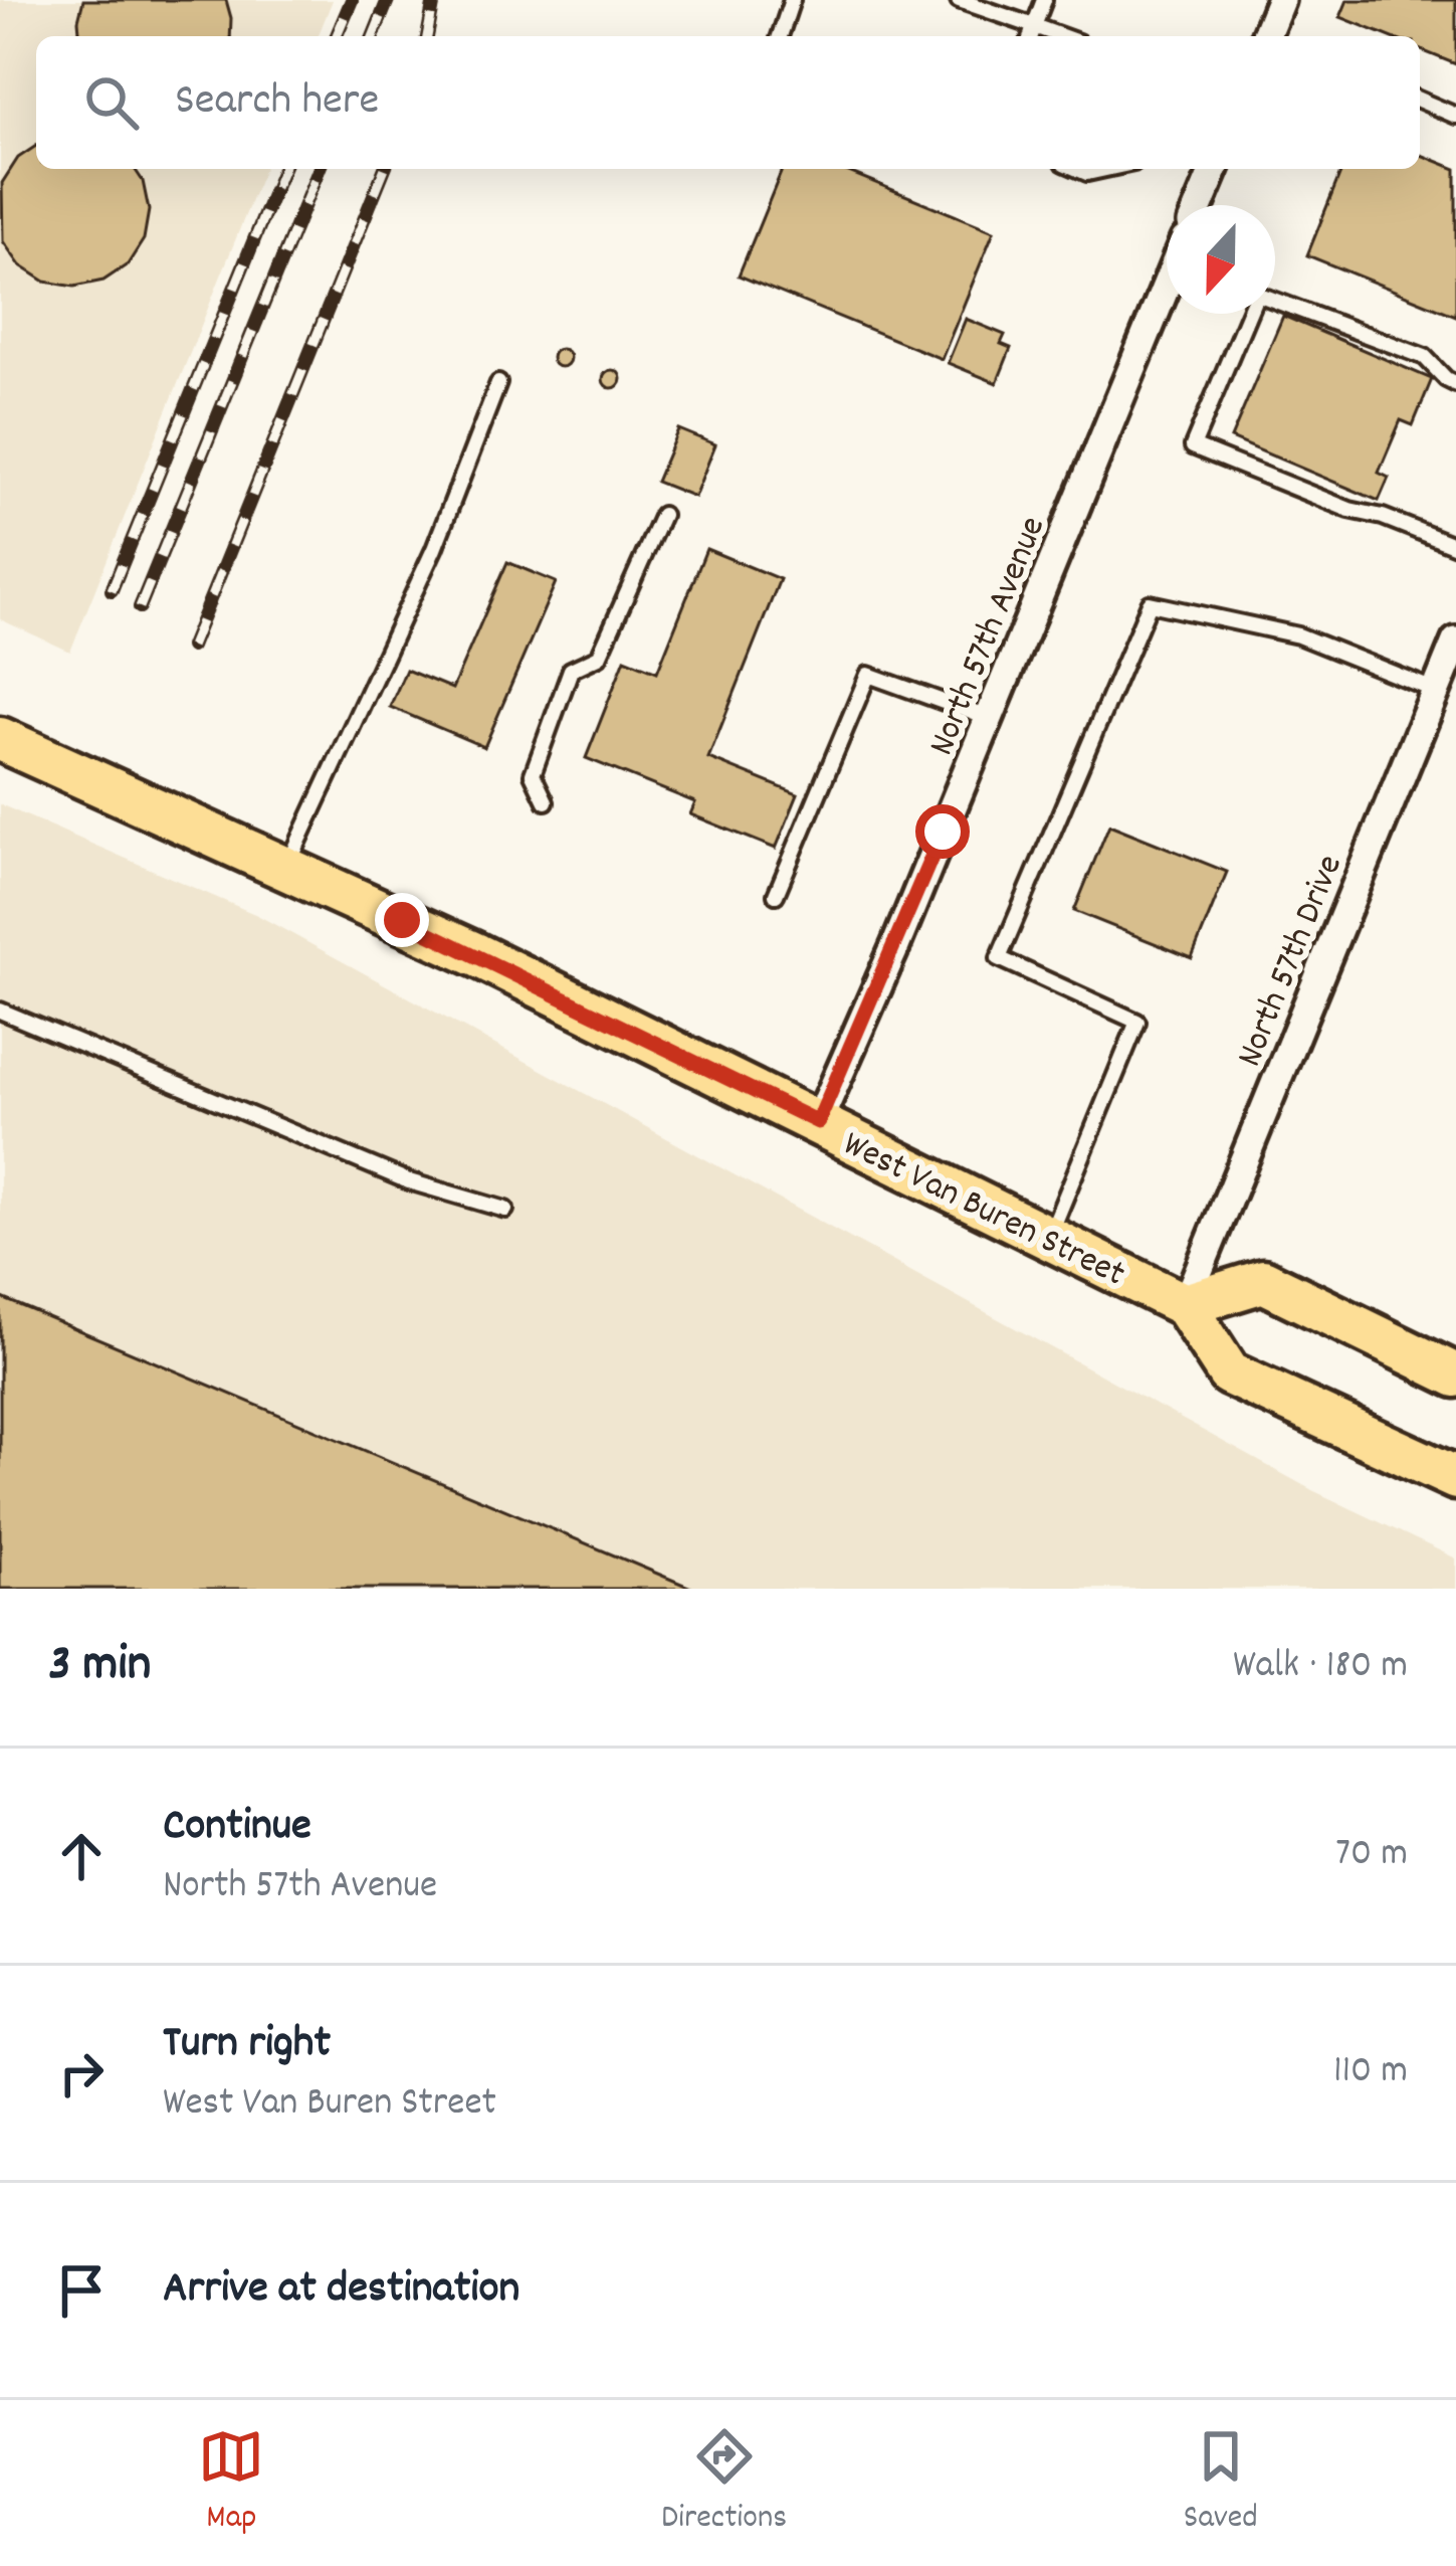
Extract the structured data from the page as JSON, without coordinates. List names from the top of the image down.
{
  "streets": {
    "main road": ["West Van Buren Street"],
    "street": ["North 57th Avenue", "North 57th Drive"]
  },
  "crossings": [
    ["North 57th Avenue", "West Van Buren Street"],
    ["North 57th Drive", "West Van Buren Street"]
  ],
  "north": "bottom",
  "page": {
    "search": "Search here",
    "heading": ["3 min", "Walk · 180 m"],
    "list": [
      ["Continue", "North 57th Avenue", "70 m"],
      ["Turn right", "West Van Buren Street", "110 m"],
      "Arrive at destination"
    ],
    "nav": ["Map", "Directions", "Saved"]
  }
}
